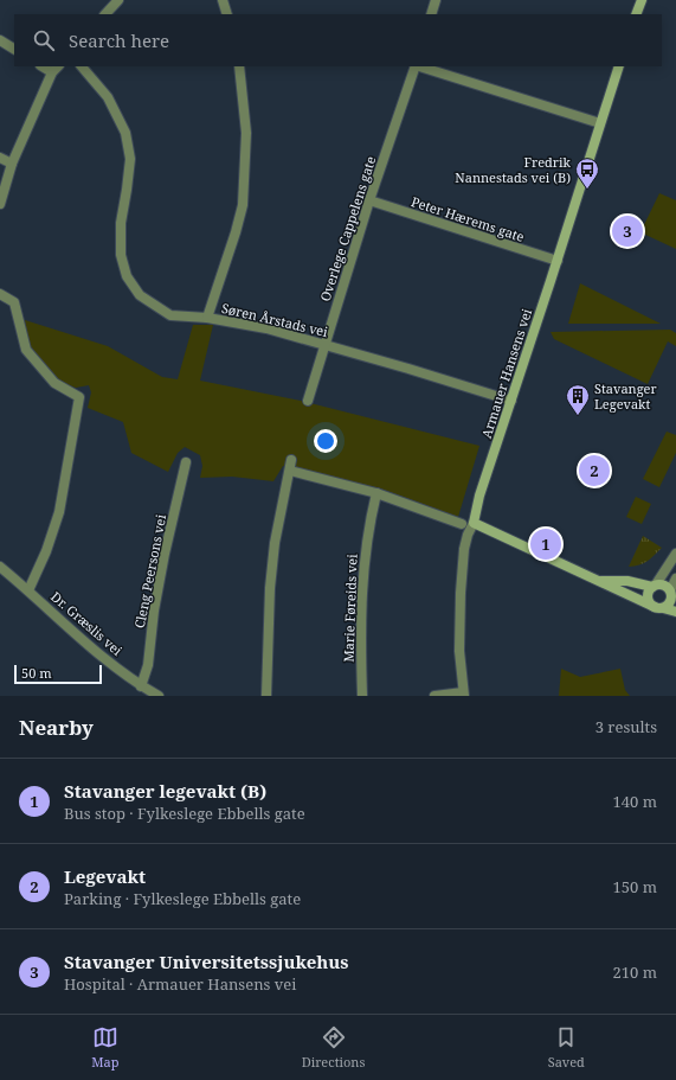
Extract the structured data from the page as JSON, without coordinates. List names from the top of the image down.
{
  "streets": {
    "street": [
      "Peter Hærems gate",
      "Overlege Cappelens gate",
      "Søren Årstads vei",
      "Armauer Hansens vei",
      "Cleng Peersons vei",
      "Marie Føreids vei",
      "Dr. Græslis vei"
    ]
  },
  "crossings": [
    ["Peter Hærems gate", "Overlege Cappelens gate"],
    ["Peter Hærems gate", "Armauer Hansens vei"],
    ["Overlege Cappelens gate", "Søren Årstads vei"],
    ["Søren Årstads vei", "Armauer Hansens vei"],
    ["Cleng Peersons vei", "Dr. Græslis vei"]
  ],
  "places": {
    "bus stop": ["Fredrik Nannestads vei (B)"],
    "building": ["Stavanger Legevakt"]
  },
  "scale_bar": "50 m",
  "page": {
    "search": "Search here",
    "pins": ["3", "2", "1"],
    "scale": "50 m",
    "heading": ["Nearby", "3 results"],
    "list": [
      {
        "mark": "1",
        "name": "Stavanger legevakt (B)",
        "note": "Bus stop · Fylkeslege Ebbells gate",
        "value": "140 m"
      },
      {
        "mark": "2",
        "name": "Legevakt",
        "note": "Parking · Fylkeslege Ebbells gate",
        "value": "150 m"
      },
      {
        "mark": "3",
        "name": "Stavanger Universitetssjukehus",
        "note": "Hospital · Armauer Hansens vei",
        "value": "210 m"
      }
    ],
    "nav": ["Map", "Directions", "Saved"]
  }
}
